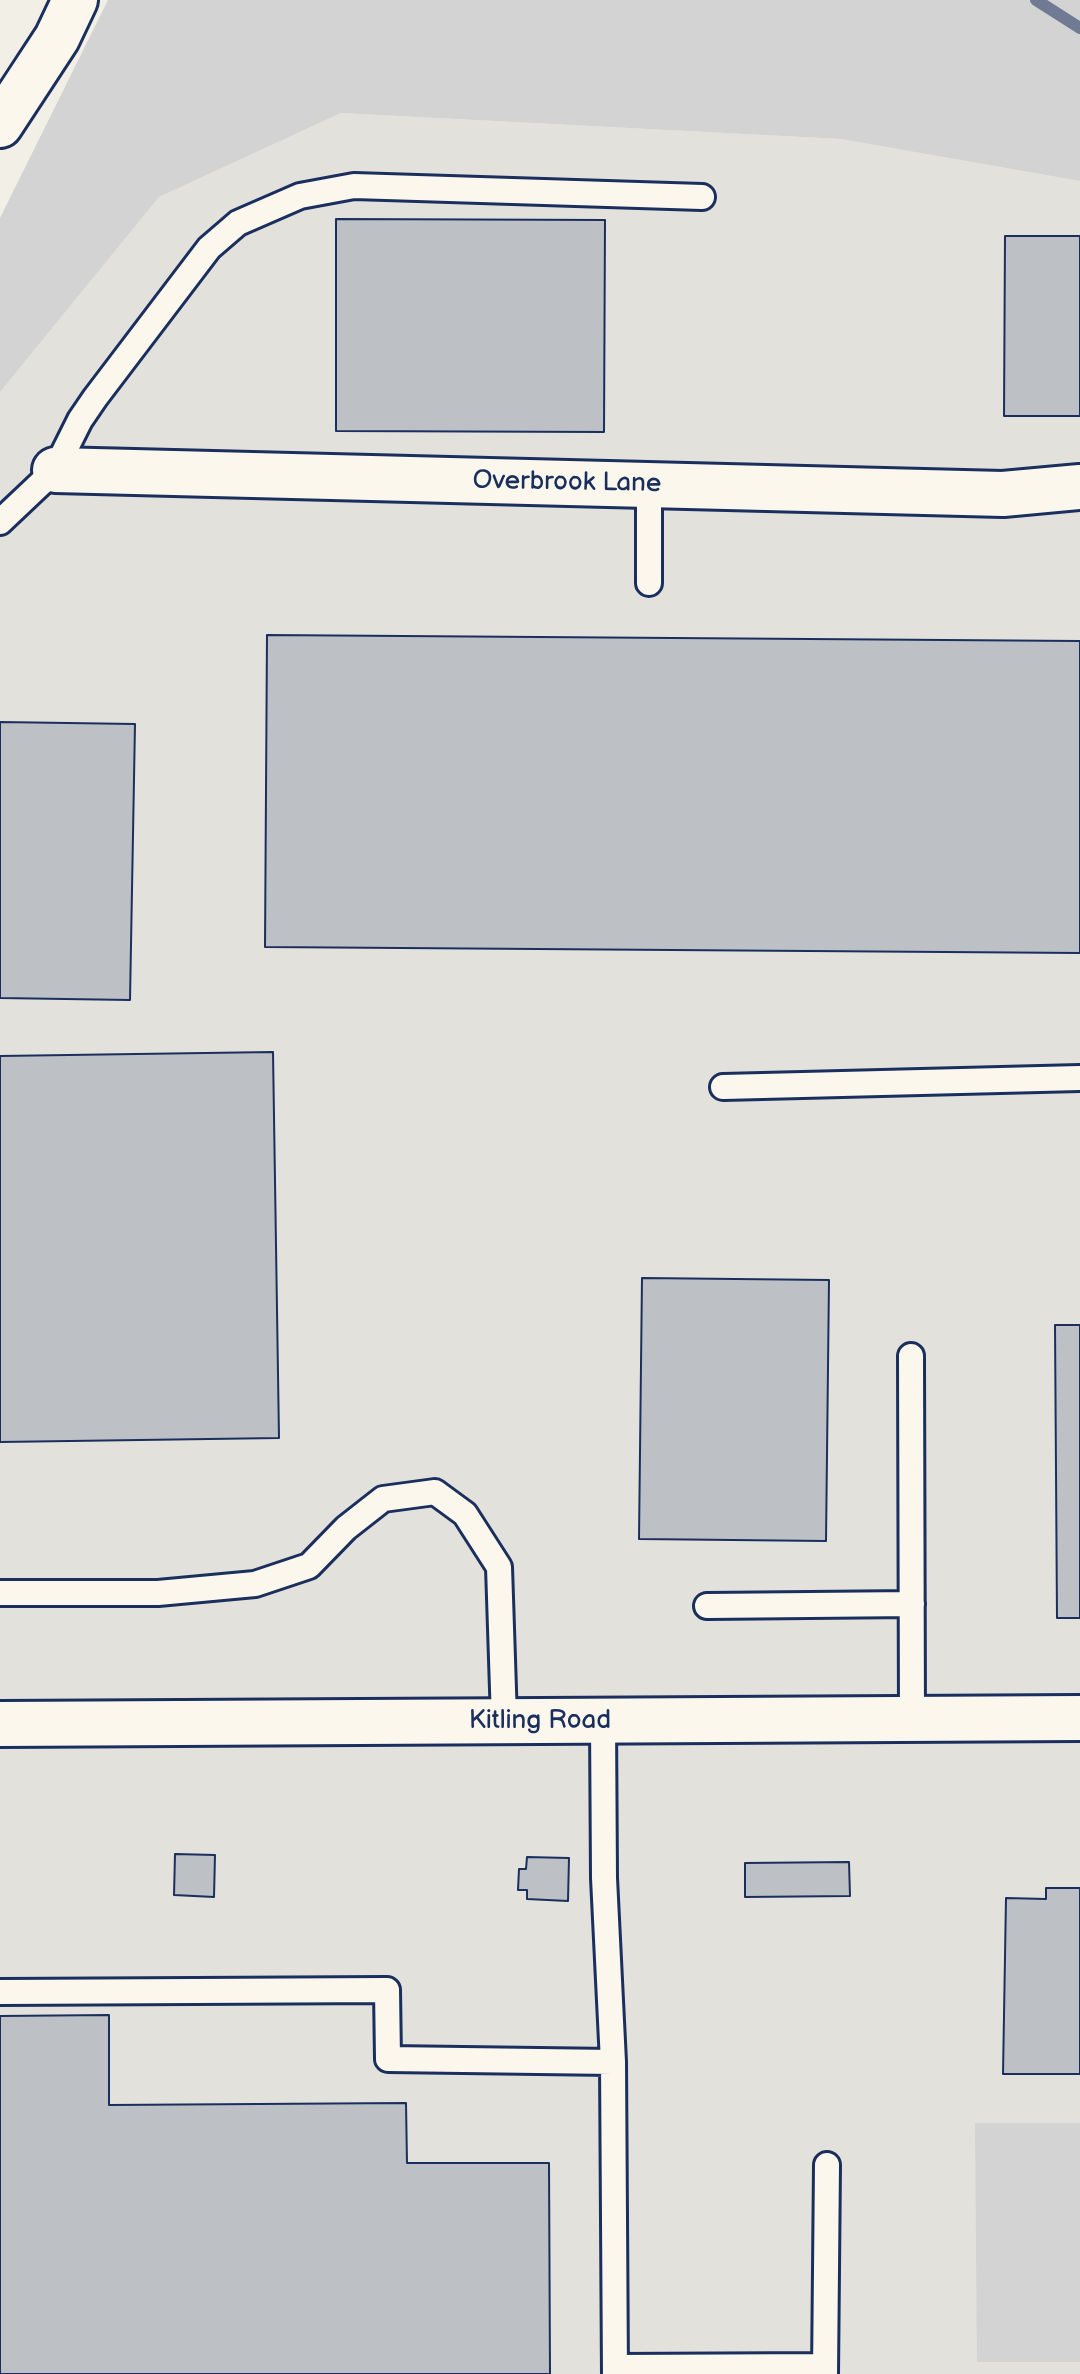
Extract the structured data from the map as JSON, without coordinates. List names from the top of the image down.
{
  "streets": {
    "street": ["Overbrook Lane", "Kitling Road"]
  }
}
